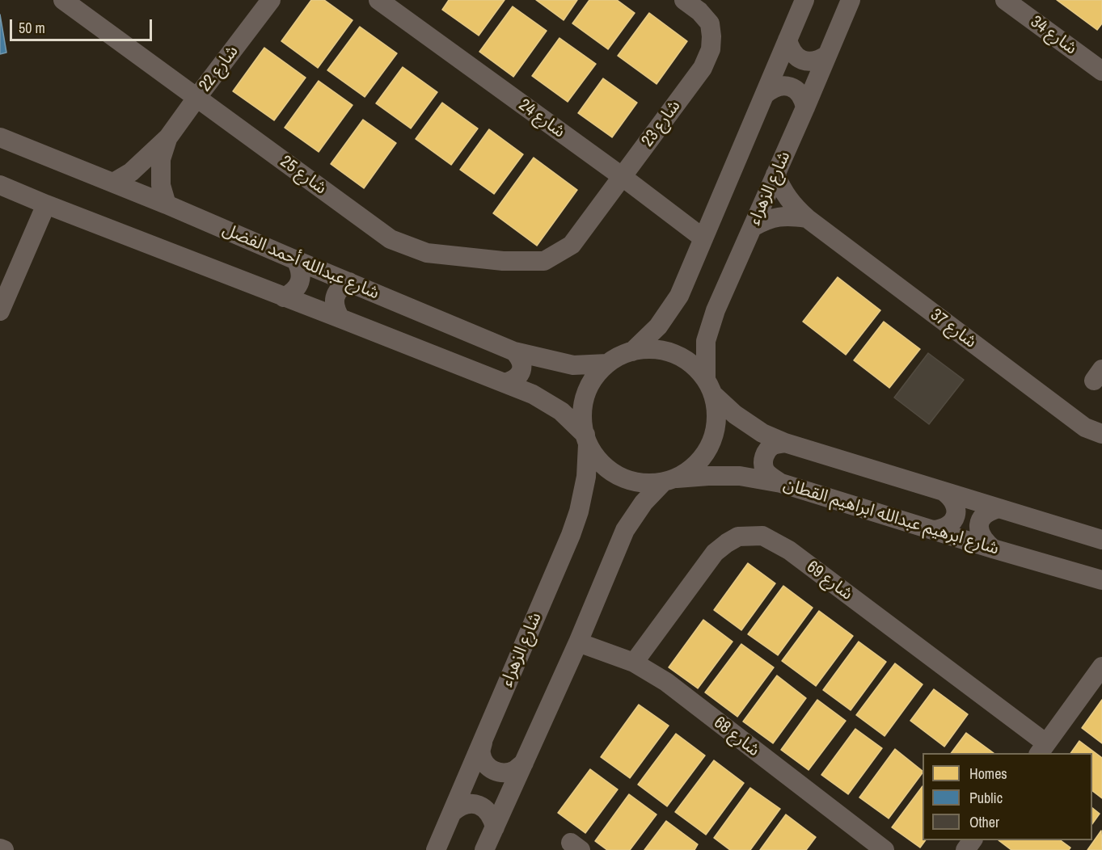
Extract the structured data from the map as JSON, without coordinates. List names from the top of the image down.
{
  "streets": {
    "street": [
      "شارع 34",
      "شارع 22",
      "شارع 24",
      "شارع 23",
      "شارع 25",
      "شارع الزهراء",
      "شارع عبدالله أحمد الفضل",
      "شارع 37",
      "شارع ابرهيم عبدالله ابراهيم القطان",
      "شارع 69",
      "شارع 68"
    ]
  },
  "crossings": [
    ["شارع 22", "شارع 25"],
    ["شارع 22", "شارع عبدالله أحمد الفضل"],
    ["شارع 24", "شارع 23"],
    ["شارع 23", "شارع 25"],
    ["شارع الزهراء", "شارع عبدالله أحمد الفضل"],
    ["شارع الزهراء", "شارع 37"],
    ["شارع الزهراء", "شارع ابرهيم عبدالله ابراهيم القطان"],
    ["شارع عبدالله أحمد الفضل", "شارع ابرهيم عبدالله ابراهيم القطان"],
    ["شارع 69", "شارع 68"]
  ],
  "legend": ["Homes", "Public", "Other"],
  "scale_bar": "50 m"
}
